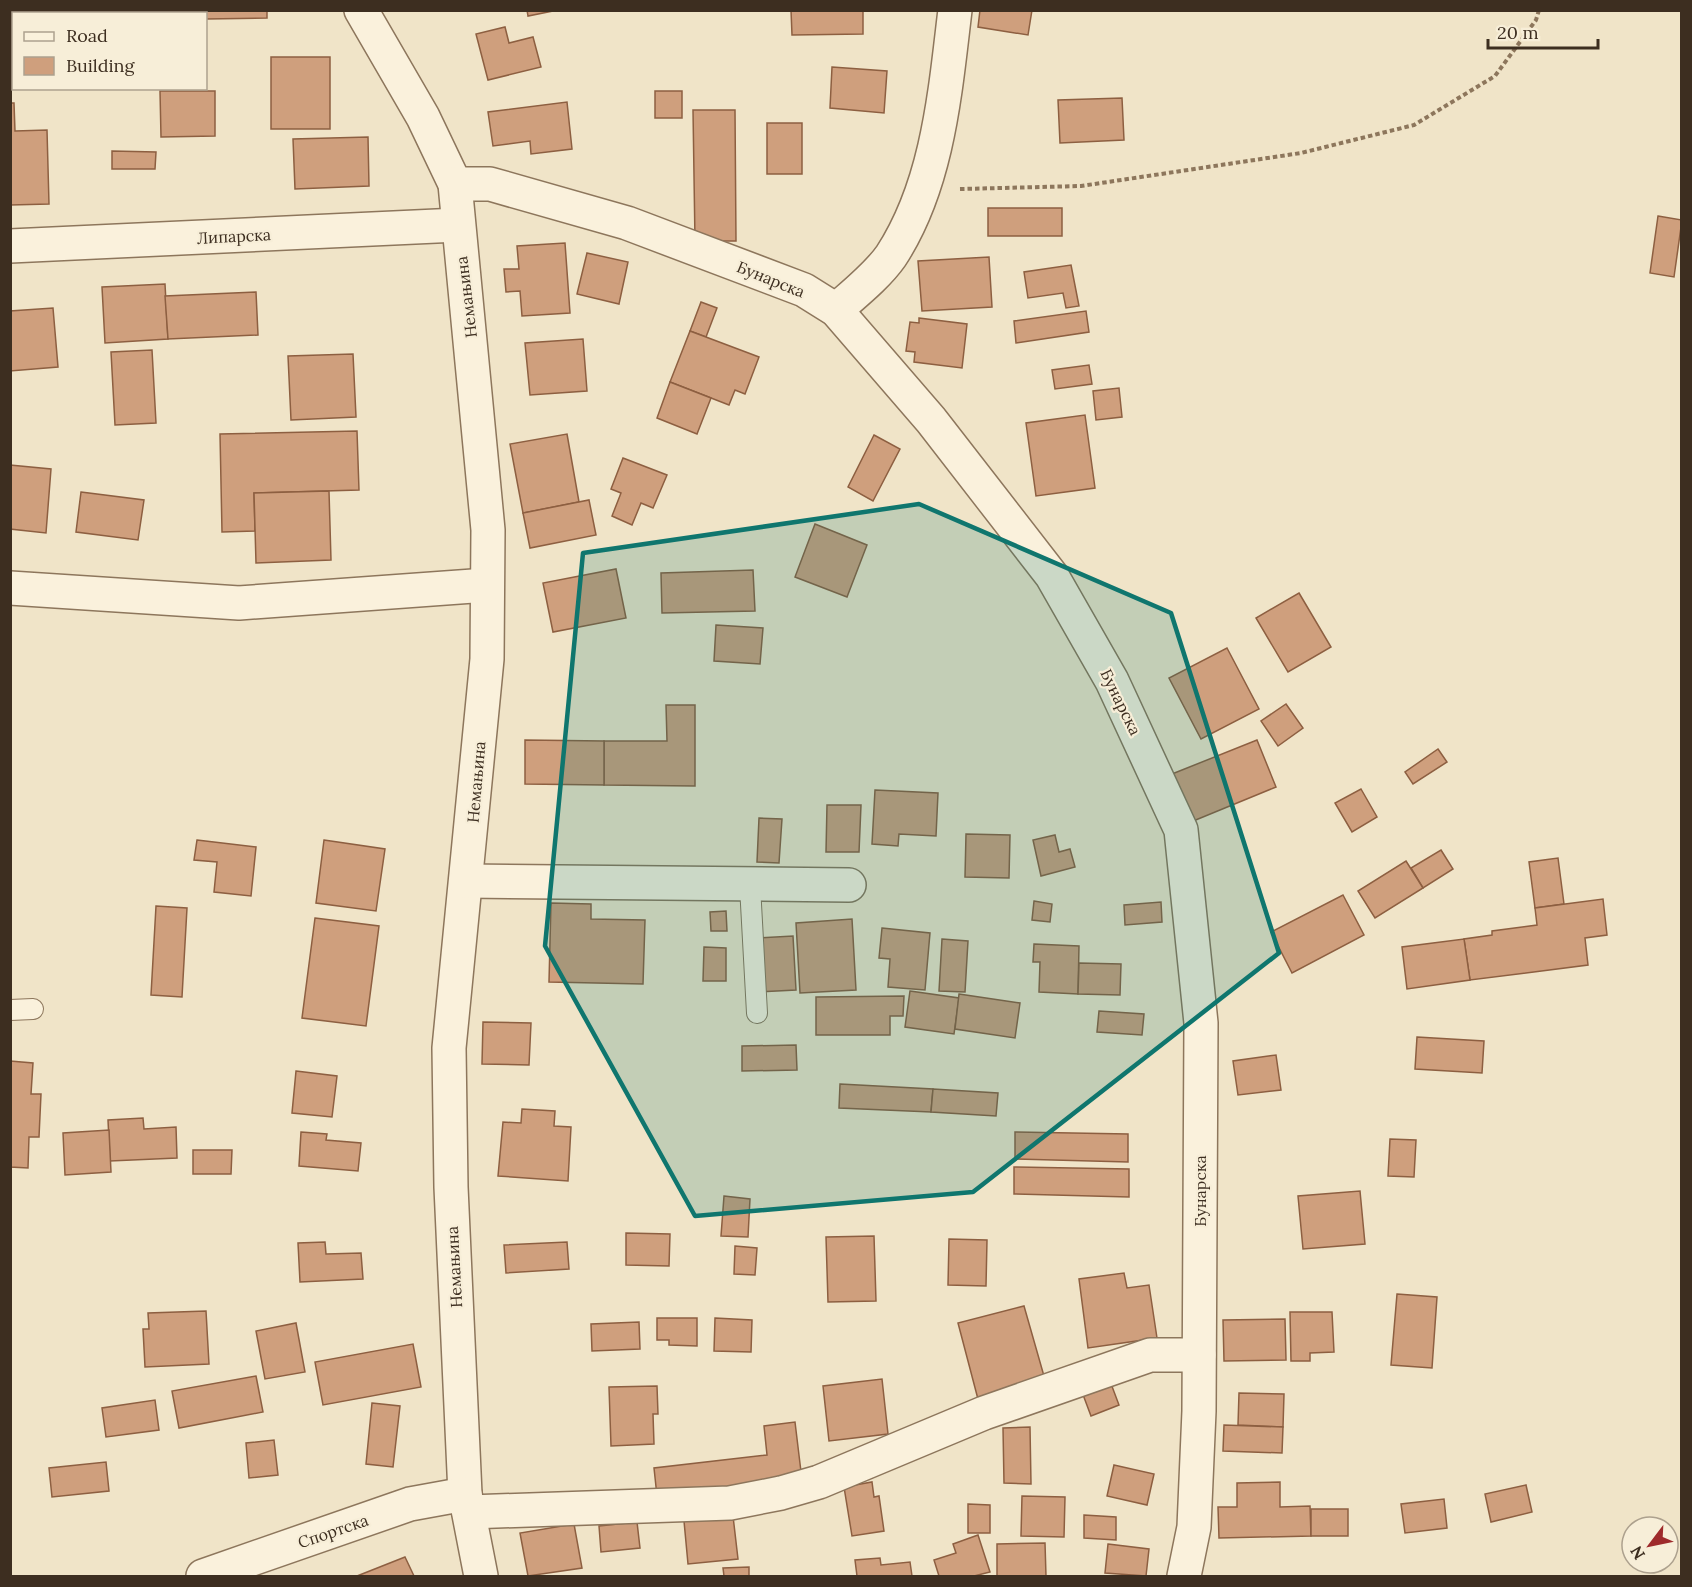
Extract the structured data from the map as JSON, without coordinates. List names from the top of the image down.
{
  "streets": {
    "street": [
      "Липарска",
      "Бунарска",
      "Немањина",
      "Спортска"
    ]
  },
  "crossings": [
    ["Липарска", "Немањина"],
    ["Бунарска", "Немањина"],
    ["Бунарска", "Спортска"],
    ["Немањина", "Спортска"]
  ],
  "legend": ["Road", "Building"],
  "scale_bar": "20 m",
  "north": "bottom left"
}
